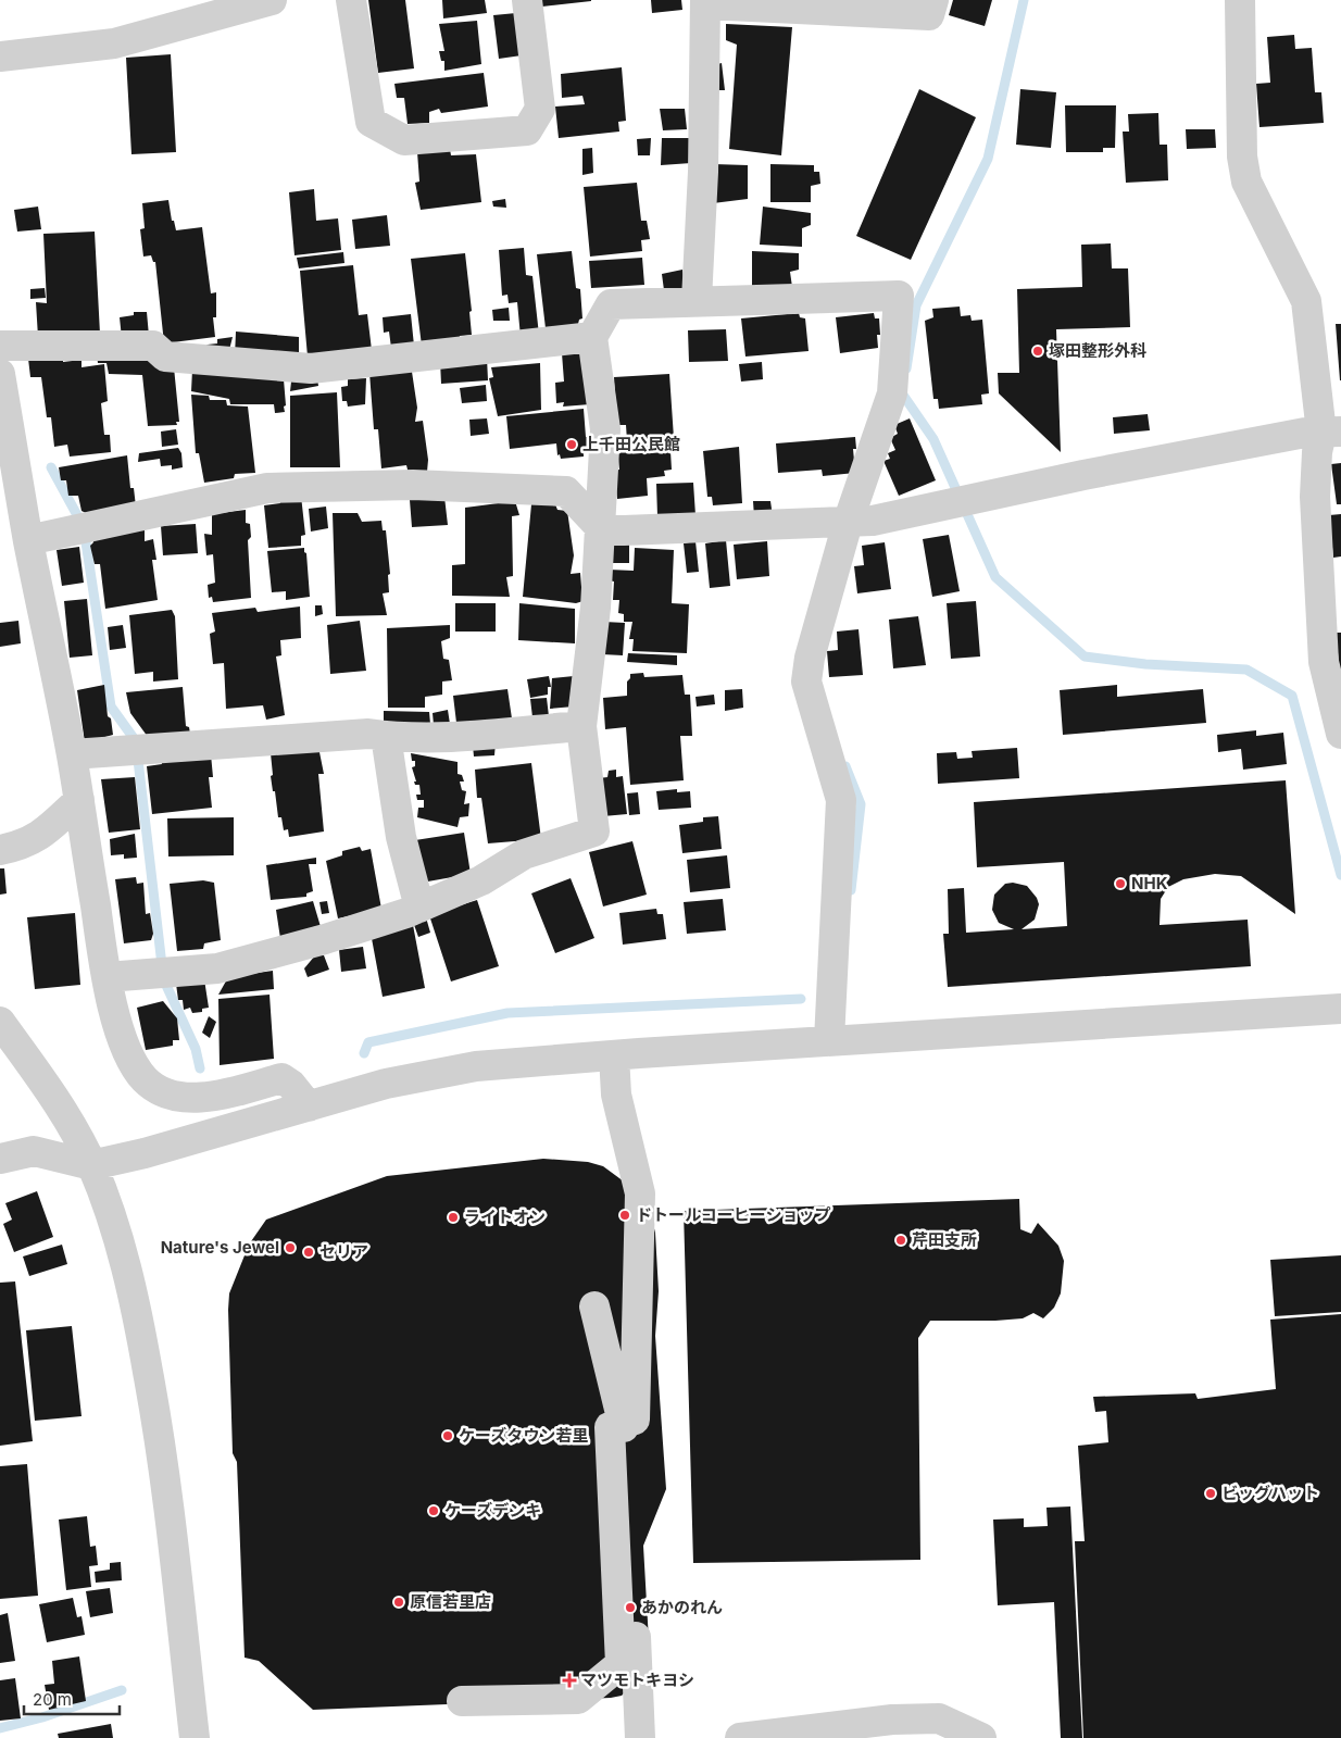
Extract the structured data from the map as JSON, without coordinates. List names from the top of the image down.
{
  "places": {
    "other": [
      "塚田整形外科",
      "上千田公民館",
      "NHK",
      "ドトールコーヒーショップ",
      "ライトオン",
      "芹田支所",
      "Nature's Jewel",
      "セリア",
      "ケーズタウン若里",
      "ビッグハット",
      "ケーズデンキ",
      "原信若里店",
      "あかのれん"
    ],
    "health": ["マツモトキヨシ"]
  },
  "scale_bar": "20 m"
}
